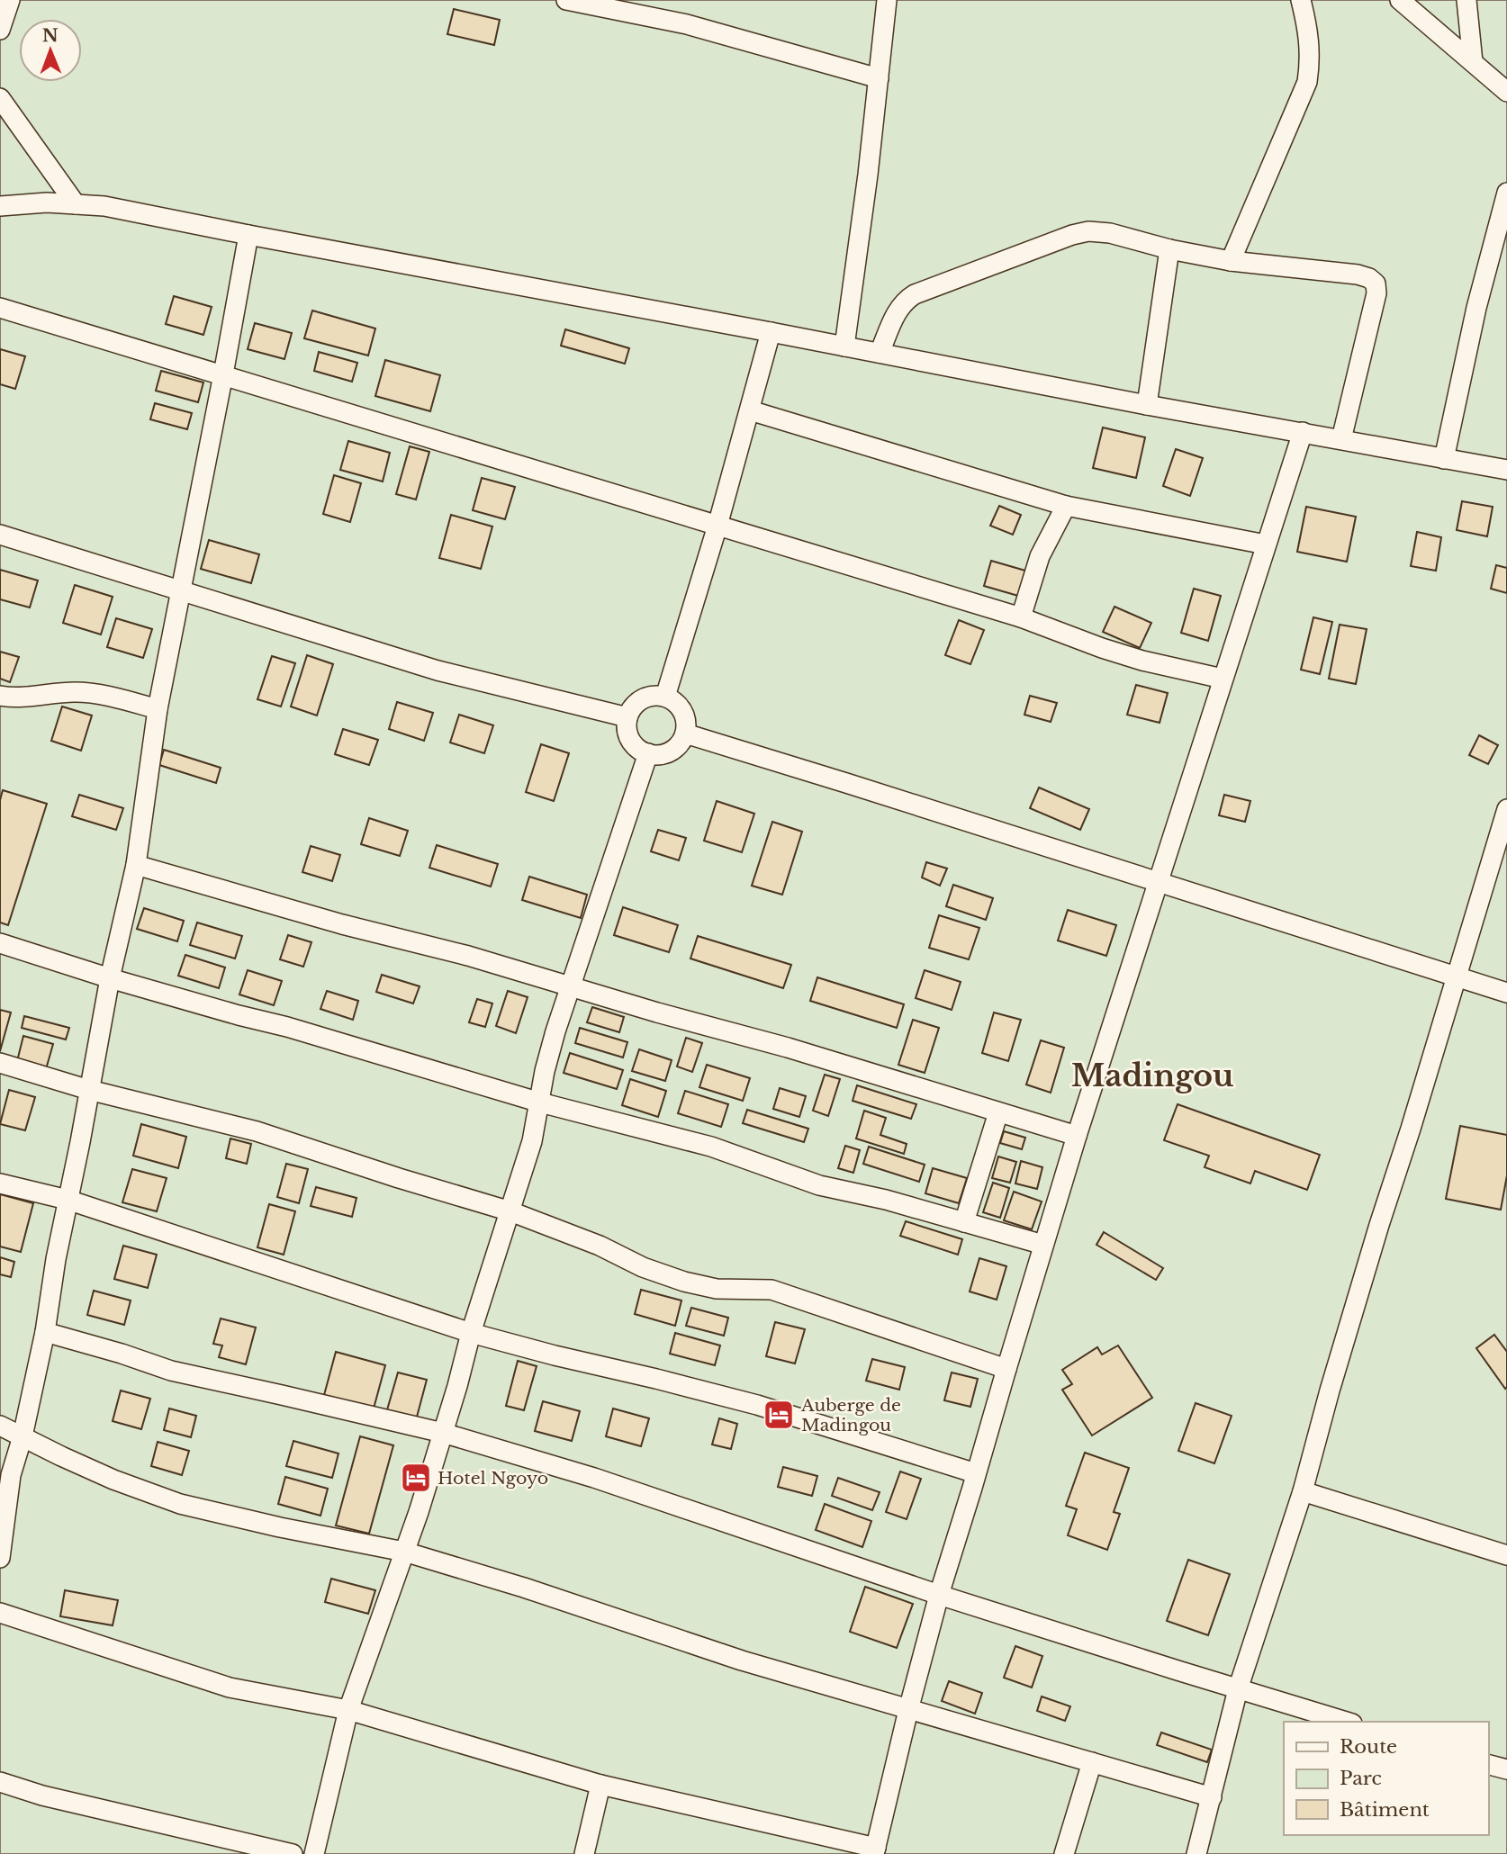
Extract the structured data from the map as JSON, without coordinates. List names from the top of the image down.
{
  "districts": ["Madingou"],
  "places": {
    "hotel": ["Auberge de Madingou", "Hotel Ngoyo"]
  },
  "legend": ["Route", "Parc", "Bâtiment"],
  "north": "top"
}
